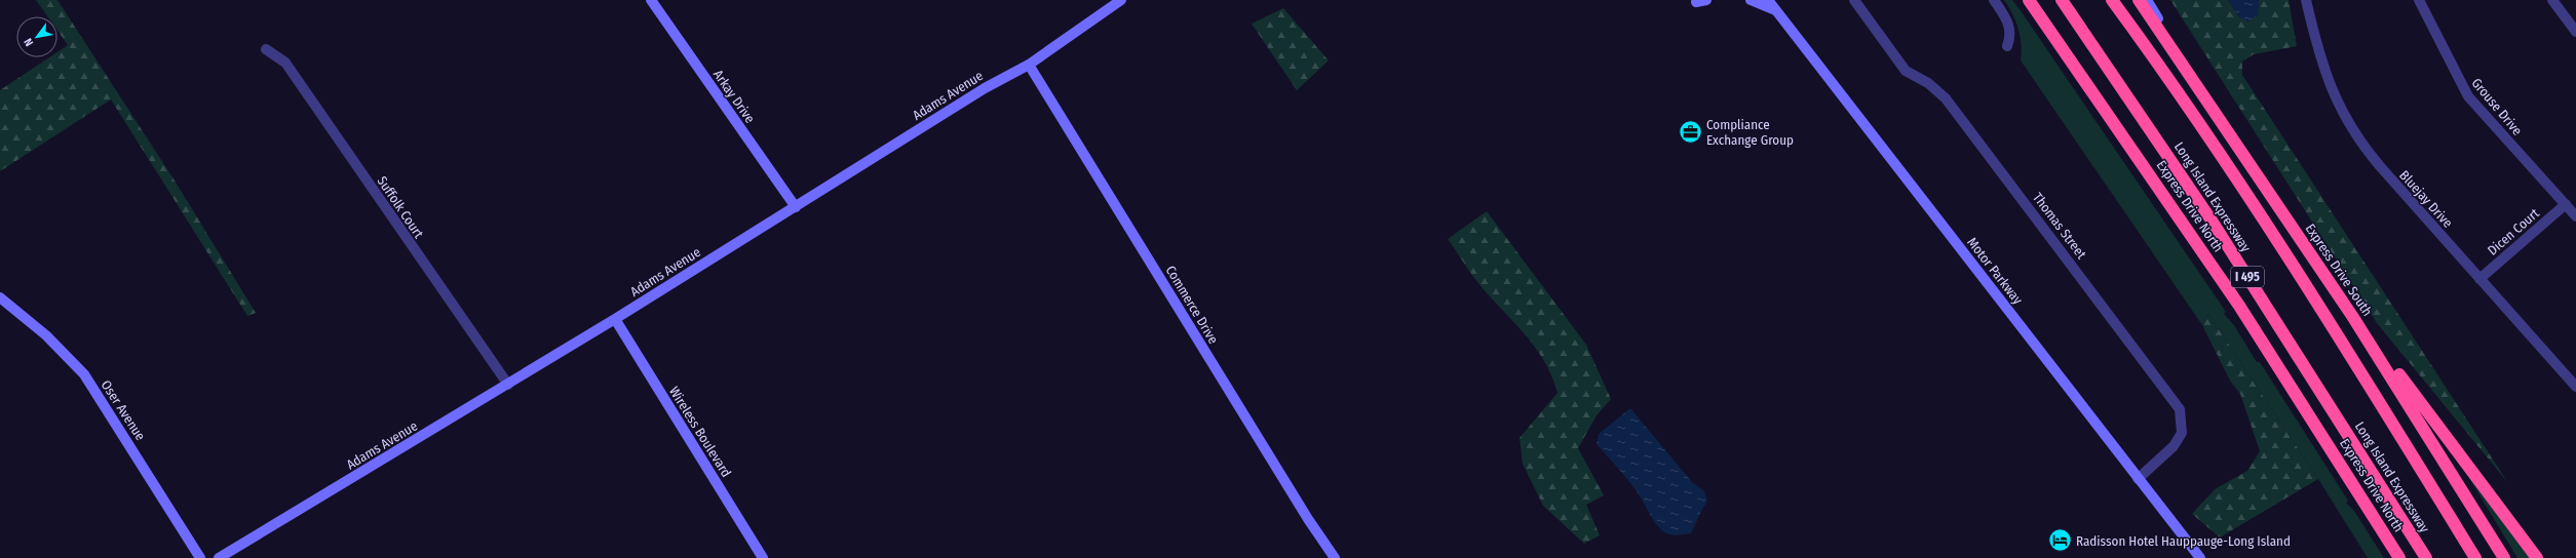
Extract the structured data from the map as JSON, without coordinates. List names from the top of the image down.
{
  "streets": {
    "highway": [
      "Long Island Expressway",
      "Express Drive North",
      "Express Drive South",
      "I 495"
    ],
    "street": [
      "Adams Avenue",
      "Arkay Drive",
      "Grouse Drive",
      "Bluejay Drive",
      "Suffolk Court",
      "Thomas Street",
      "Dicen Court",
      "Motor Parkway",
      "Commerce Drive",
      "Oser Avenue",
      "Wireless Boulevard"
    ]
  },
  "crossings": [
    ["Adams Avenue", "Arkay Drive"],
    ["Adams Avenue", "Suffolk Court"],
    ["Adams Avenue", "Commerce Drive"],
    ["Adams Avenue", "Wireless Boulevard"],
    ["Grouse Drive", "Dicen Court"],
    ["Bluejay Drive", "Dicen Court"],
    ["Thomas Street", "Motor Parkway"]
  ],
  "places": {
    "office": ["Compliance Exchange Group"],
    "hotel": ["Radisson Hotel Hauppauge-Long Island"]
  },
  "north": "bottom left"
}
